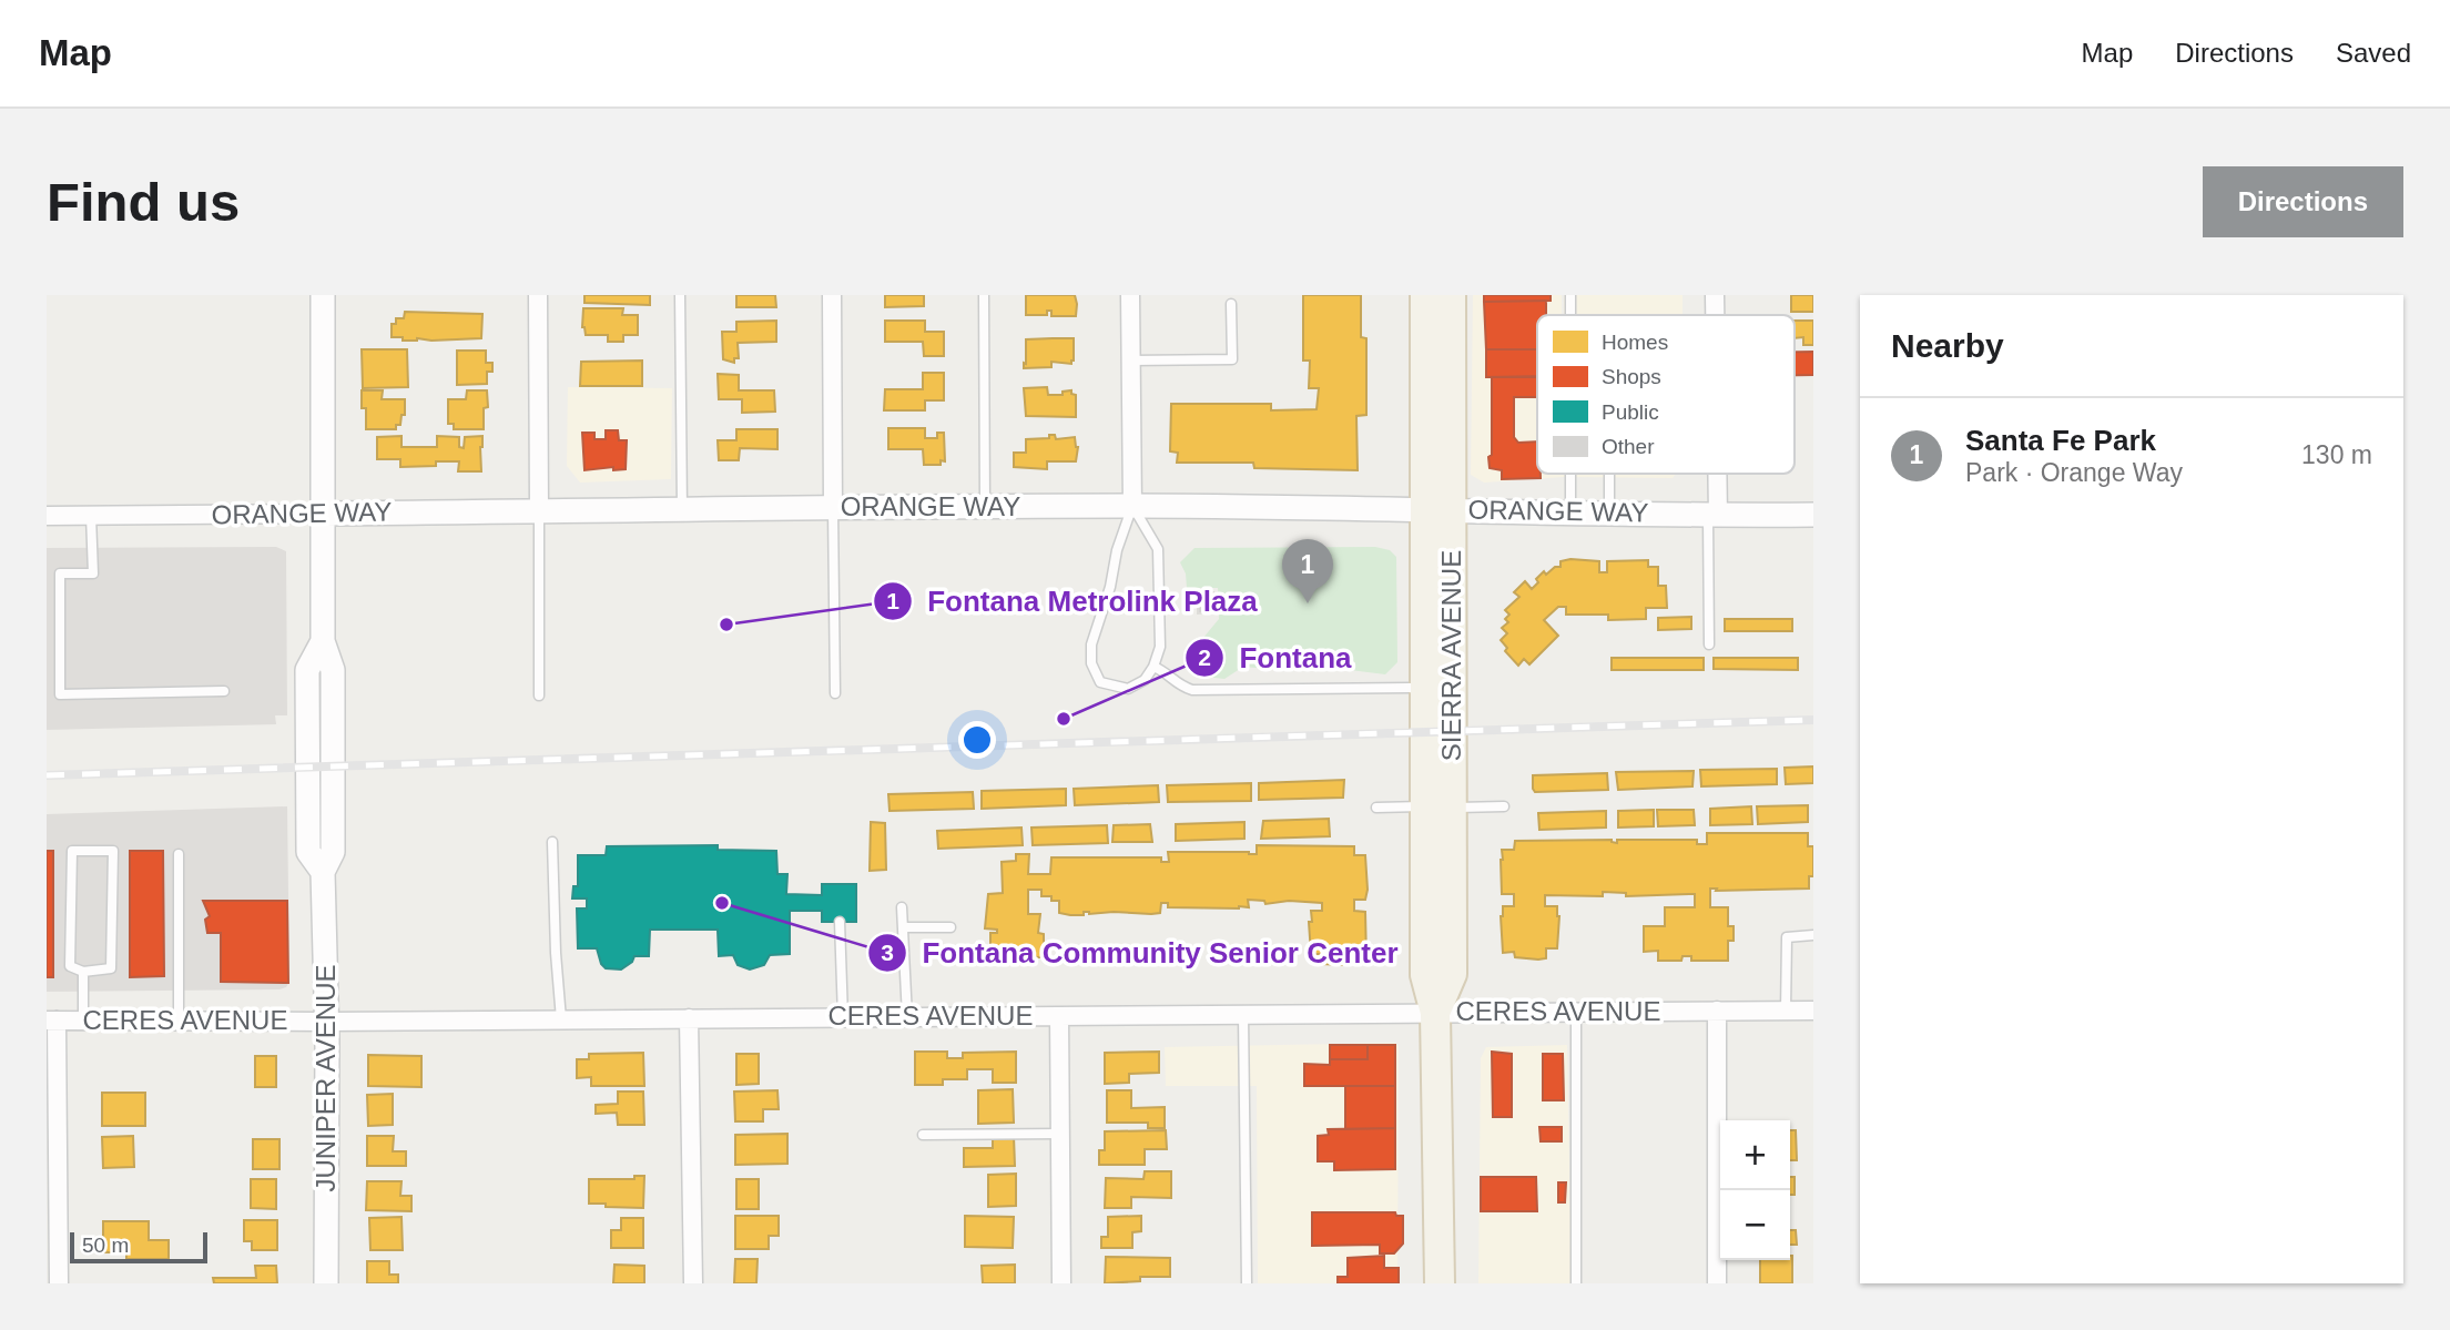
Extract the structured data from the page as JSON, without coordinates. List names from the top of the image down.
{
  "streets": {
    "main road": ["SIERRA AVENUE"],
    "street": ["ORANGE WAY", "CERES AVENUE", "JUNIPER AVENUE"]
  },
  "crossings": [
    ["ORANGE WAY", "SIERRA AVENUE"],
    ["ORANGE WAY", "JUNIPER AVENUE"],
    ["SIERRA AVENUE", "CERES AVENUE"],
    ["CERES AVENUE", "JUNIPER AVENUE"]
  ],
  "places": ["Fontana Metrolink Plaza", "Fontana", "Fontana Community Senior Center"],
  "legend": [
    "Homes",
    "Shops",
    "Public",
    "Other"
  ],
  "scale_bar": "50 m",
  "page": {
    "header": "Map",
    "nav": ["Map", "Directions", "Saved"],
    "buttons": "Directions",
    "title": "Find us",
    "heading": "Nearby",
    "list": [
      {
        "mark": "1",
        "name": "Santa Fe Park",
        "note": "Park · Orange Way",
        "value": "130 m"
      }
    ],
    "pins": "1",
    "map_buttons": ["+", "−"],
    "scale": "50 m"
  }
}
